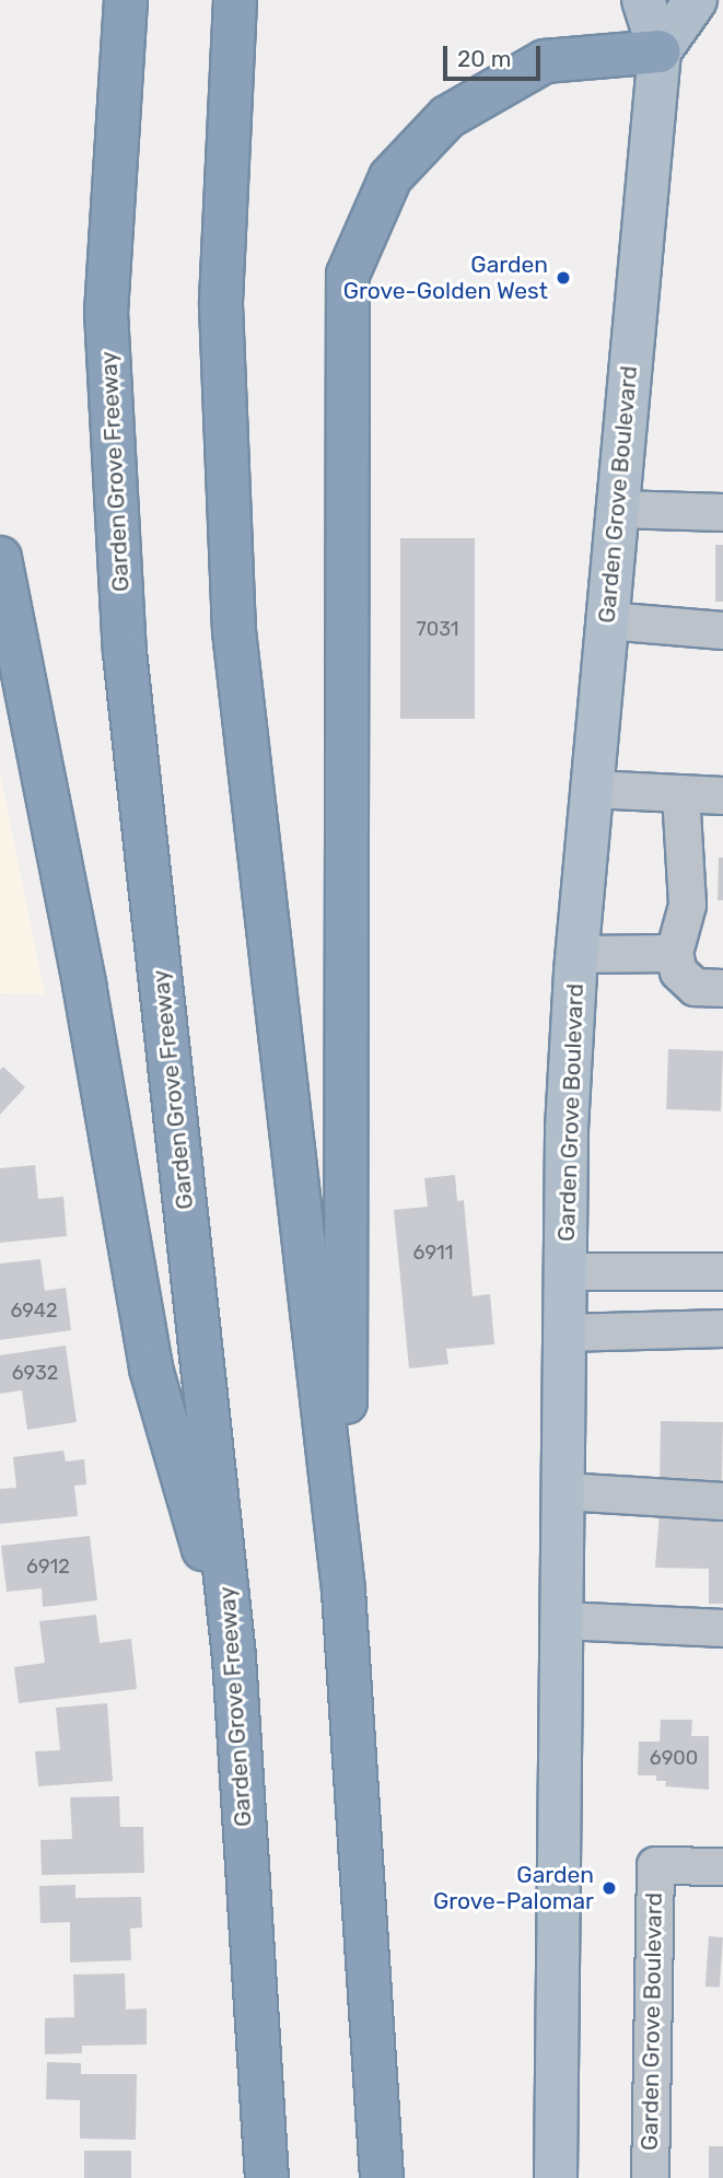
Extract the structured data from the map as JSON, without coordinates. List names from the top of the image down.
{
  "streets": {
    "highway": ["Garden Grove Freeway"],
    "main road": ["Garden Grove Boulevard"]
  },
  "places": ["Garden Grove-Golden West", "Garden Grove-Palomar"],
  "house_numbers": [
    "7031",
    "6911",
    "6942",
    "6932",
    "6912",
    "6900"
  ],
  "scale_bar": "20 m"
}
